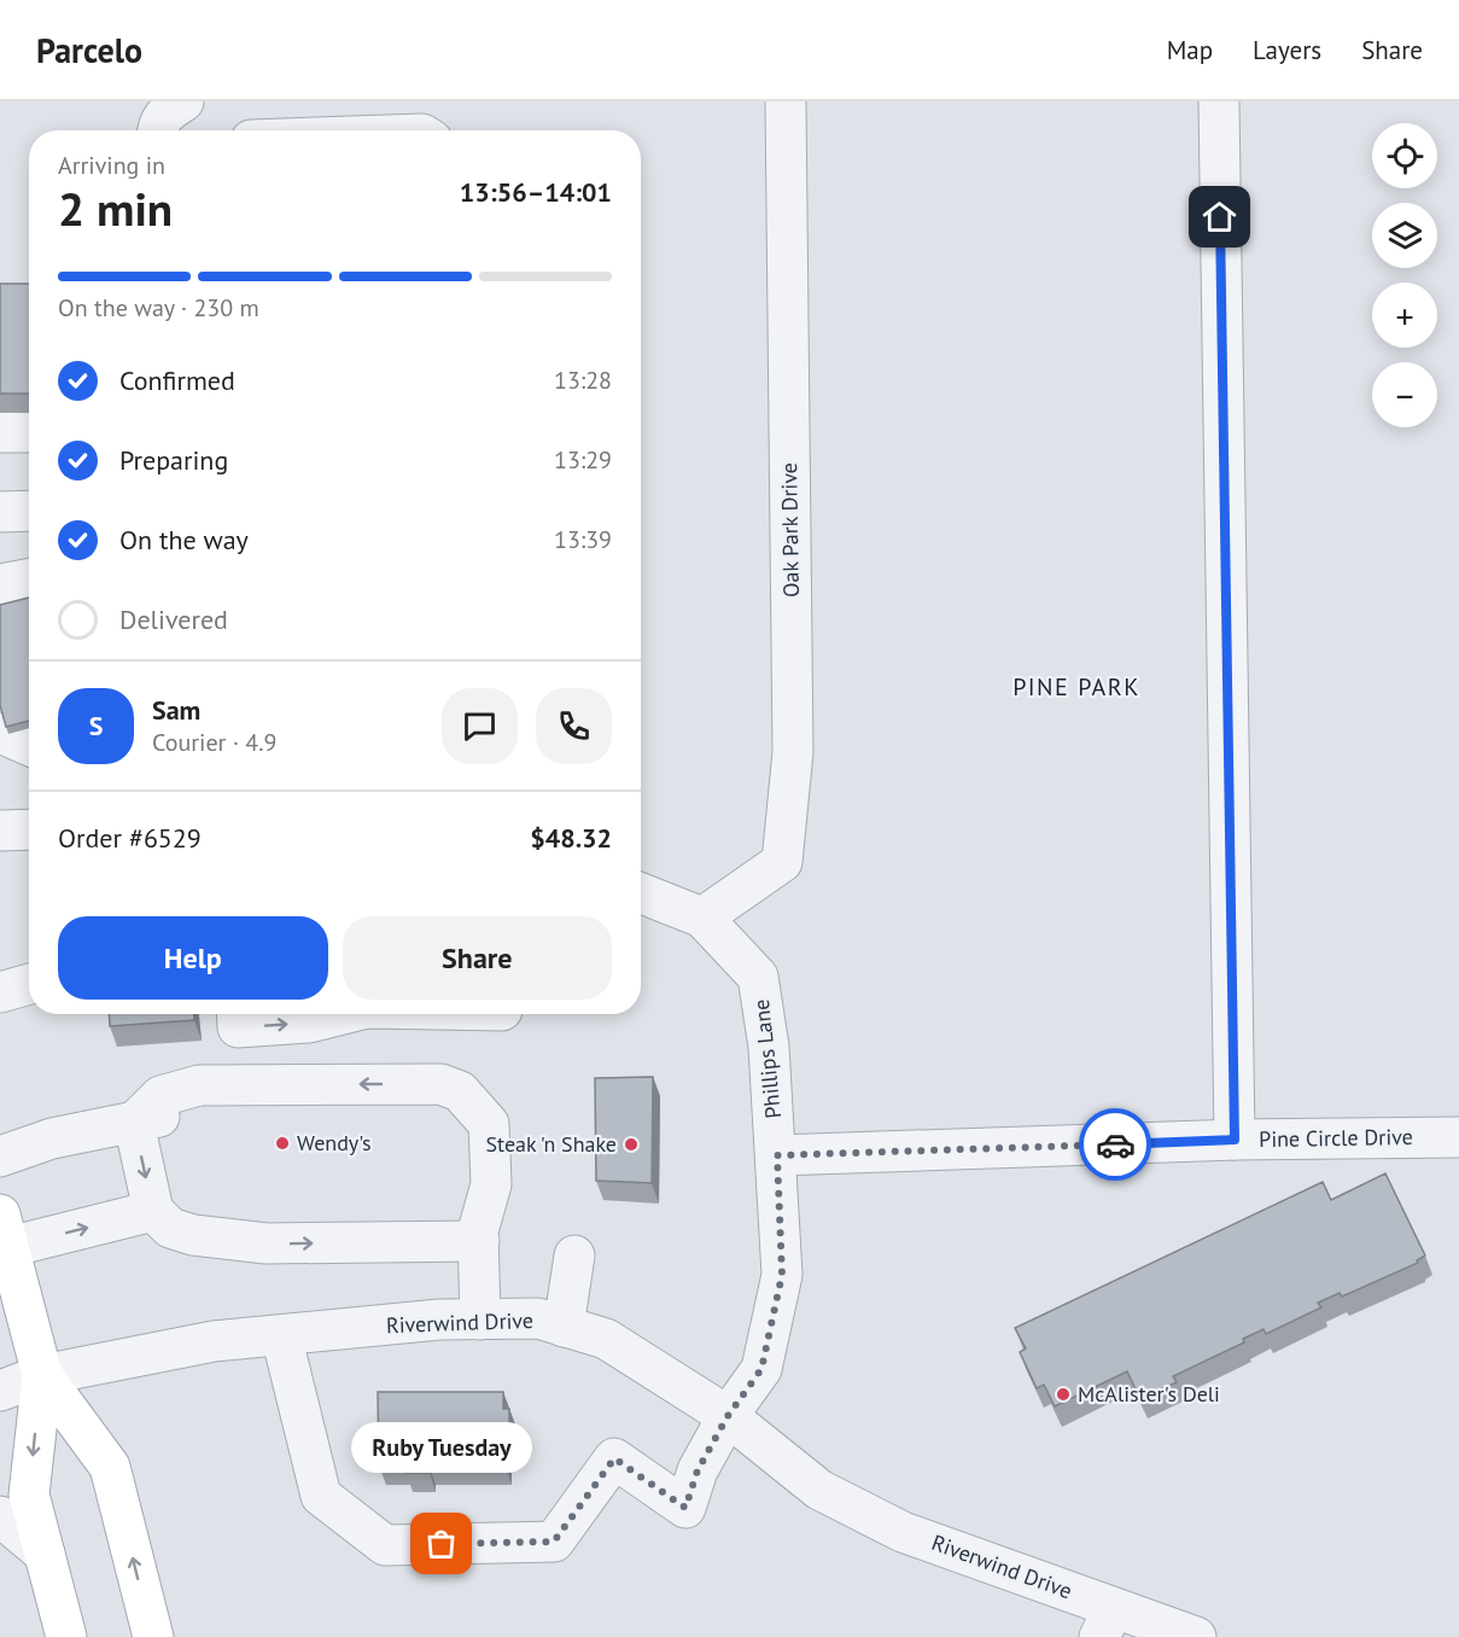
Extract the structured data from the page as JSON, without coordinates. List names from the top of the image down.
{
  "streets": {
    "street": [
      "Oak Park Drive",
      "Phillips Lane",
      "Pine Circle Drive",
      "Riverwind Drive"
    ]
  },
  "crossings": [
    ["Oak Park Drive", "Phillips Lane"],
    ["Phillips Lane", "Pine Circle Drive"],
    ["Phillips Lane", "Riverwind Drive"]
  ],
  "districts": ["PINE PARK"],
  "places": [
    "Wendy's",
    "Steak 'n Shake",
    "McAlister's Deli",
    "Ruby Tuesday"
  ],
  "page": {
    "header": "Parcelo",
    "nav": ["Map", "Layers", "Share"],
    "map_buttons": ["+", "−"],
    "heading": ["2 min", "Arriving in", "13:56–14:01"],
    "panel": [
      "Sam",
      "Courier · 4.9",
      "Order #6529",
      "$48.32"
    ],
    "bar": "On the way · 230 m",
    "list": [
      ["Confirmed", "13:28"],
      ["Preparing", "13:29"],
      ["On the way", "13:39"],
      "Delivered"
    ],
    "round": "S",
    "buttons": ["Help", "Share"],
    "bubble": "Ruby Tuesday"
  }
}
